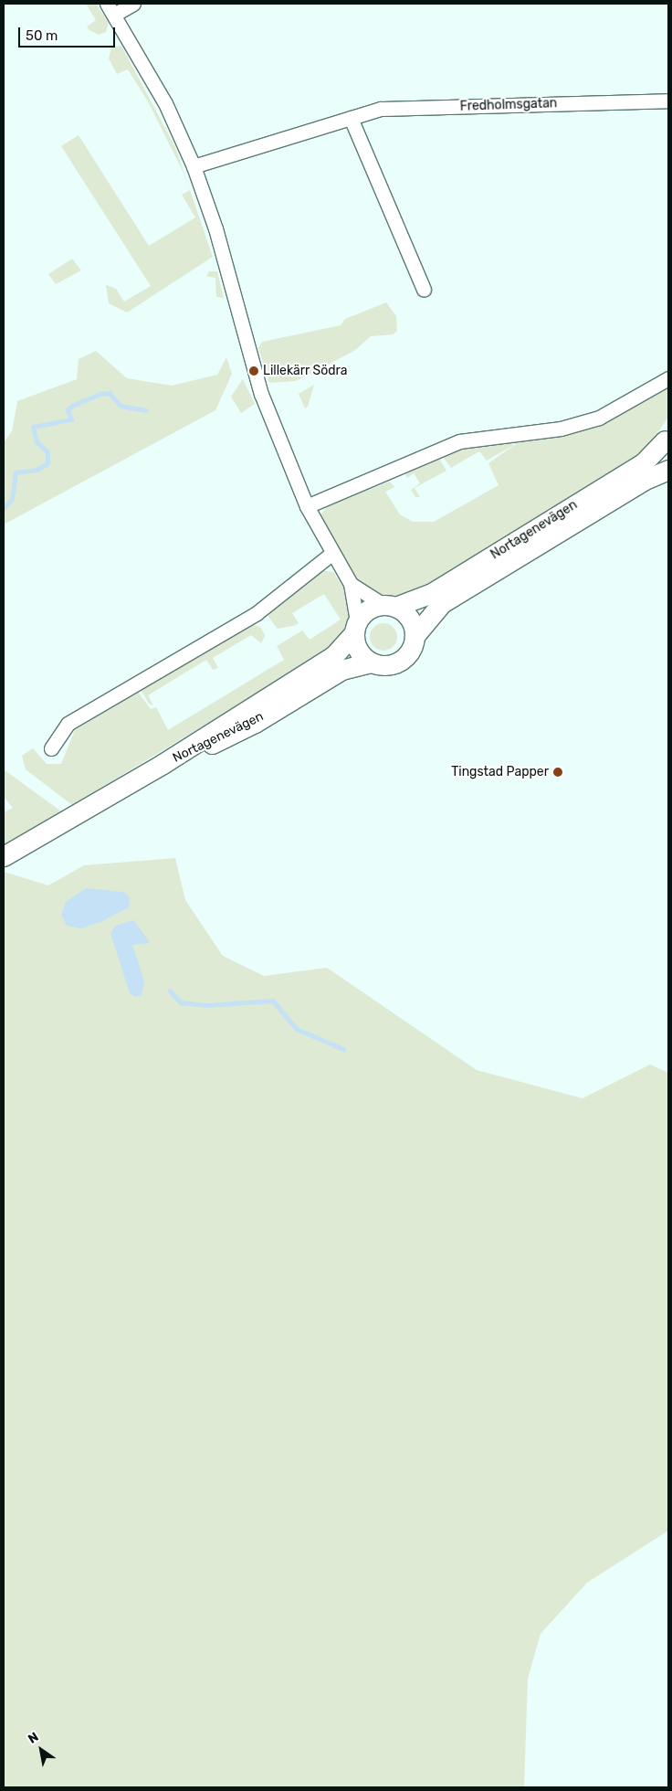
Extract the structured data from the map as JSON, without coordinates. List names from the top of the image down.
{
  "streets": {
    "street": ["Fredholmsgatan", "Nortagenevägen"]
  },
  "places": ["Lillekärr Södra", "Tingstad Papper"],
  "scale_bar": "50 m",
  "north": "top left"
}
